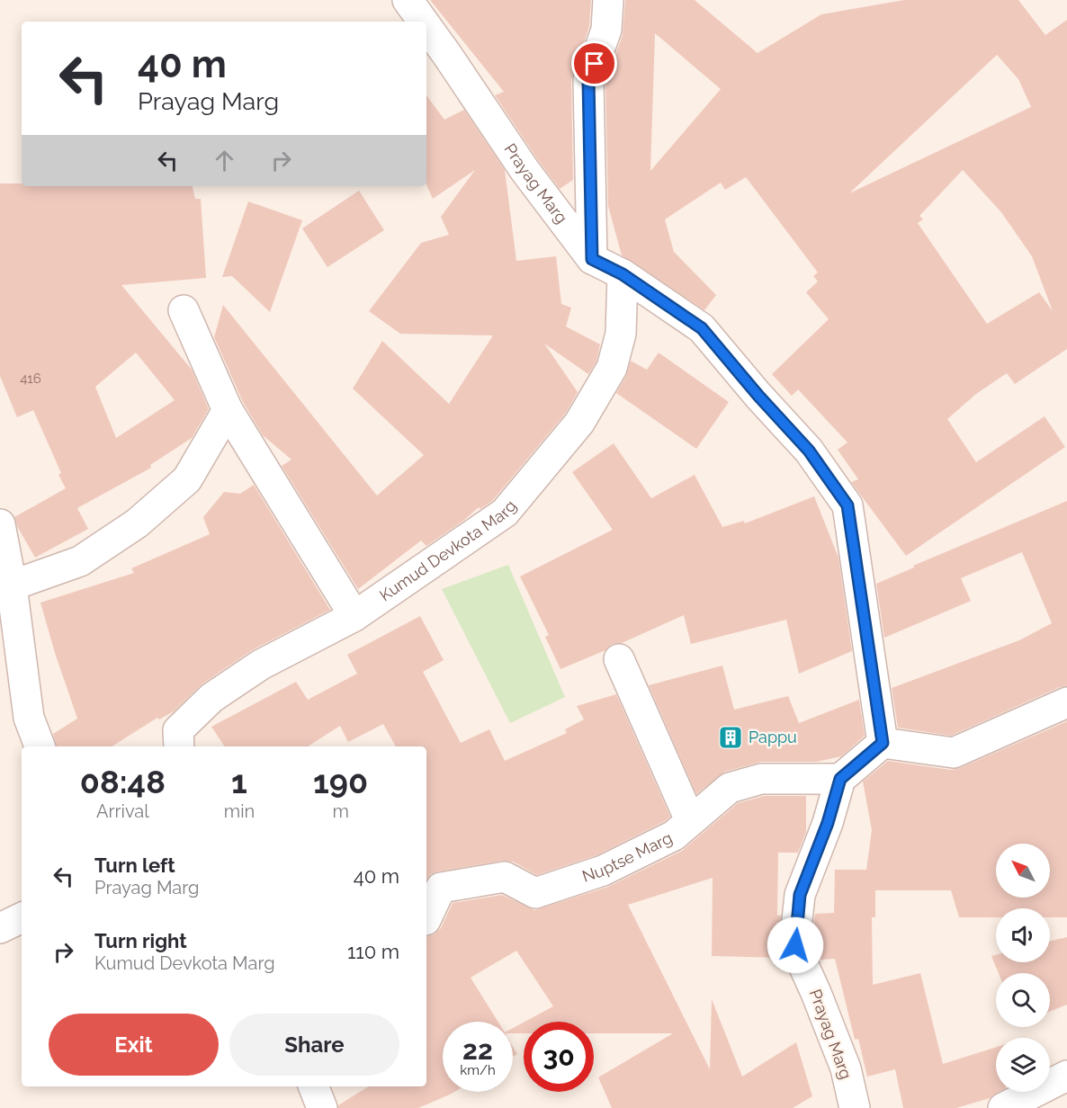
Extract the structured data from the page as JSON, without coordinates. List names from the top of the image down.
{
  "streets": {
    "street": ["Prayag Marg", "Kumud Devkota Marg", "Nuptse Marg"]
  },
  "crossings": [
    ["Prayag Marg", "Kumud Devkota Marg"],
    ["Prayag Marg", "Nuptse Marg"]
  ],
  "places": {
    "building": ["Pappu"]
  },
  "house_numbers": ["416"],
  "north": "top left",
  "page": {
    "turn": ["40 m", "Prayag Marg"],
    "eta": [
      "08:48",
      "Arrival",
      "1",
      "min",
      "190",
      "m"
    ],
    "list": [
      {
        "name": "Turn left",
        "note": "Prayag Marg",
        "value": "40 m"
      },
      {
        "name": "Turn right",
        "note": "Kumud Devkota Marg",
        "value": "110 m"
      }
    ],
    "buttons": ["Exit", "Share"],
    "speed": "22 km/h",
    "limit": "30"
  }
}
